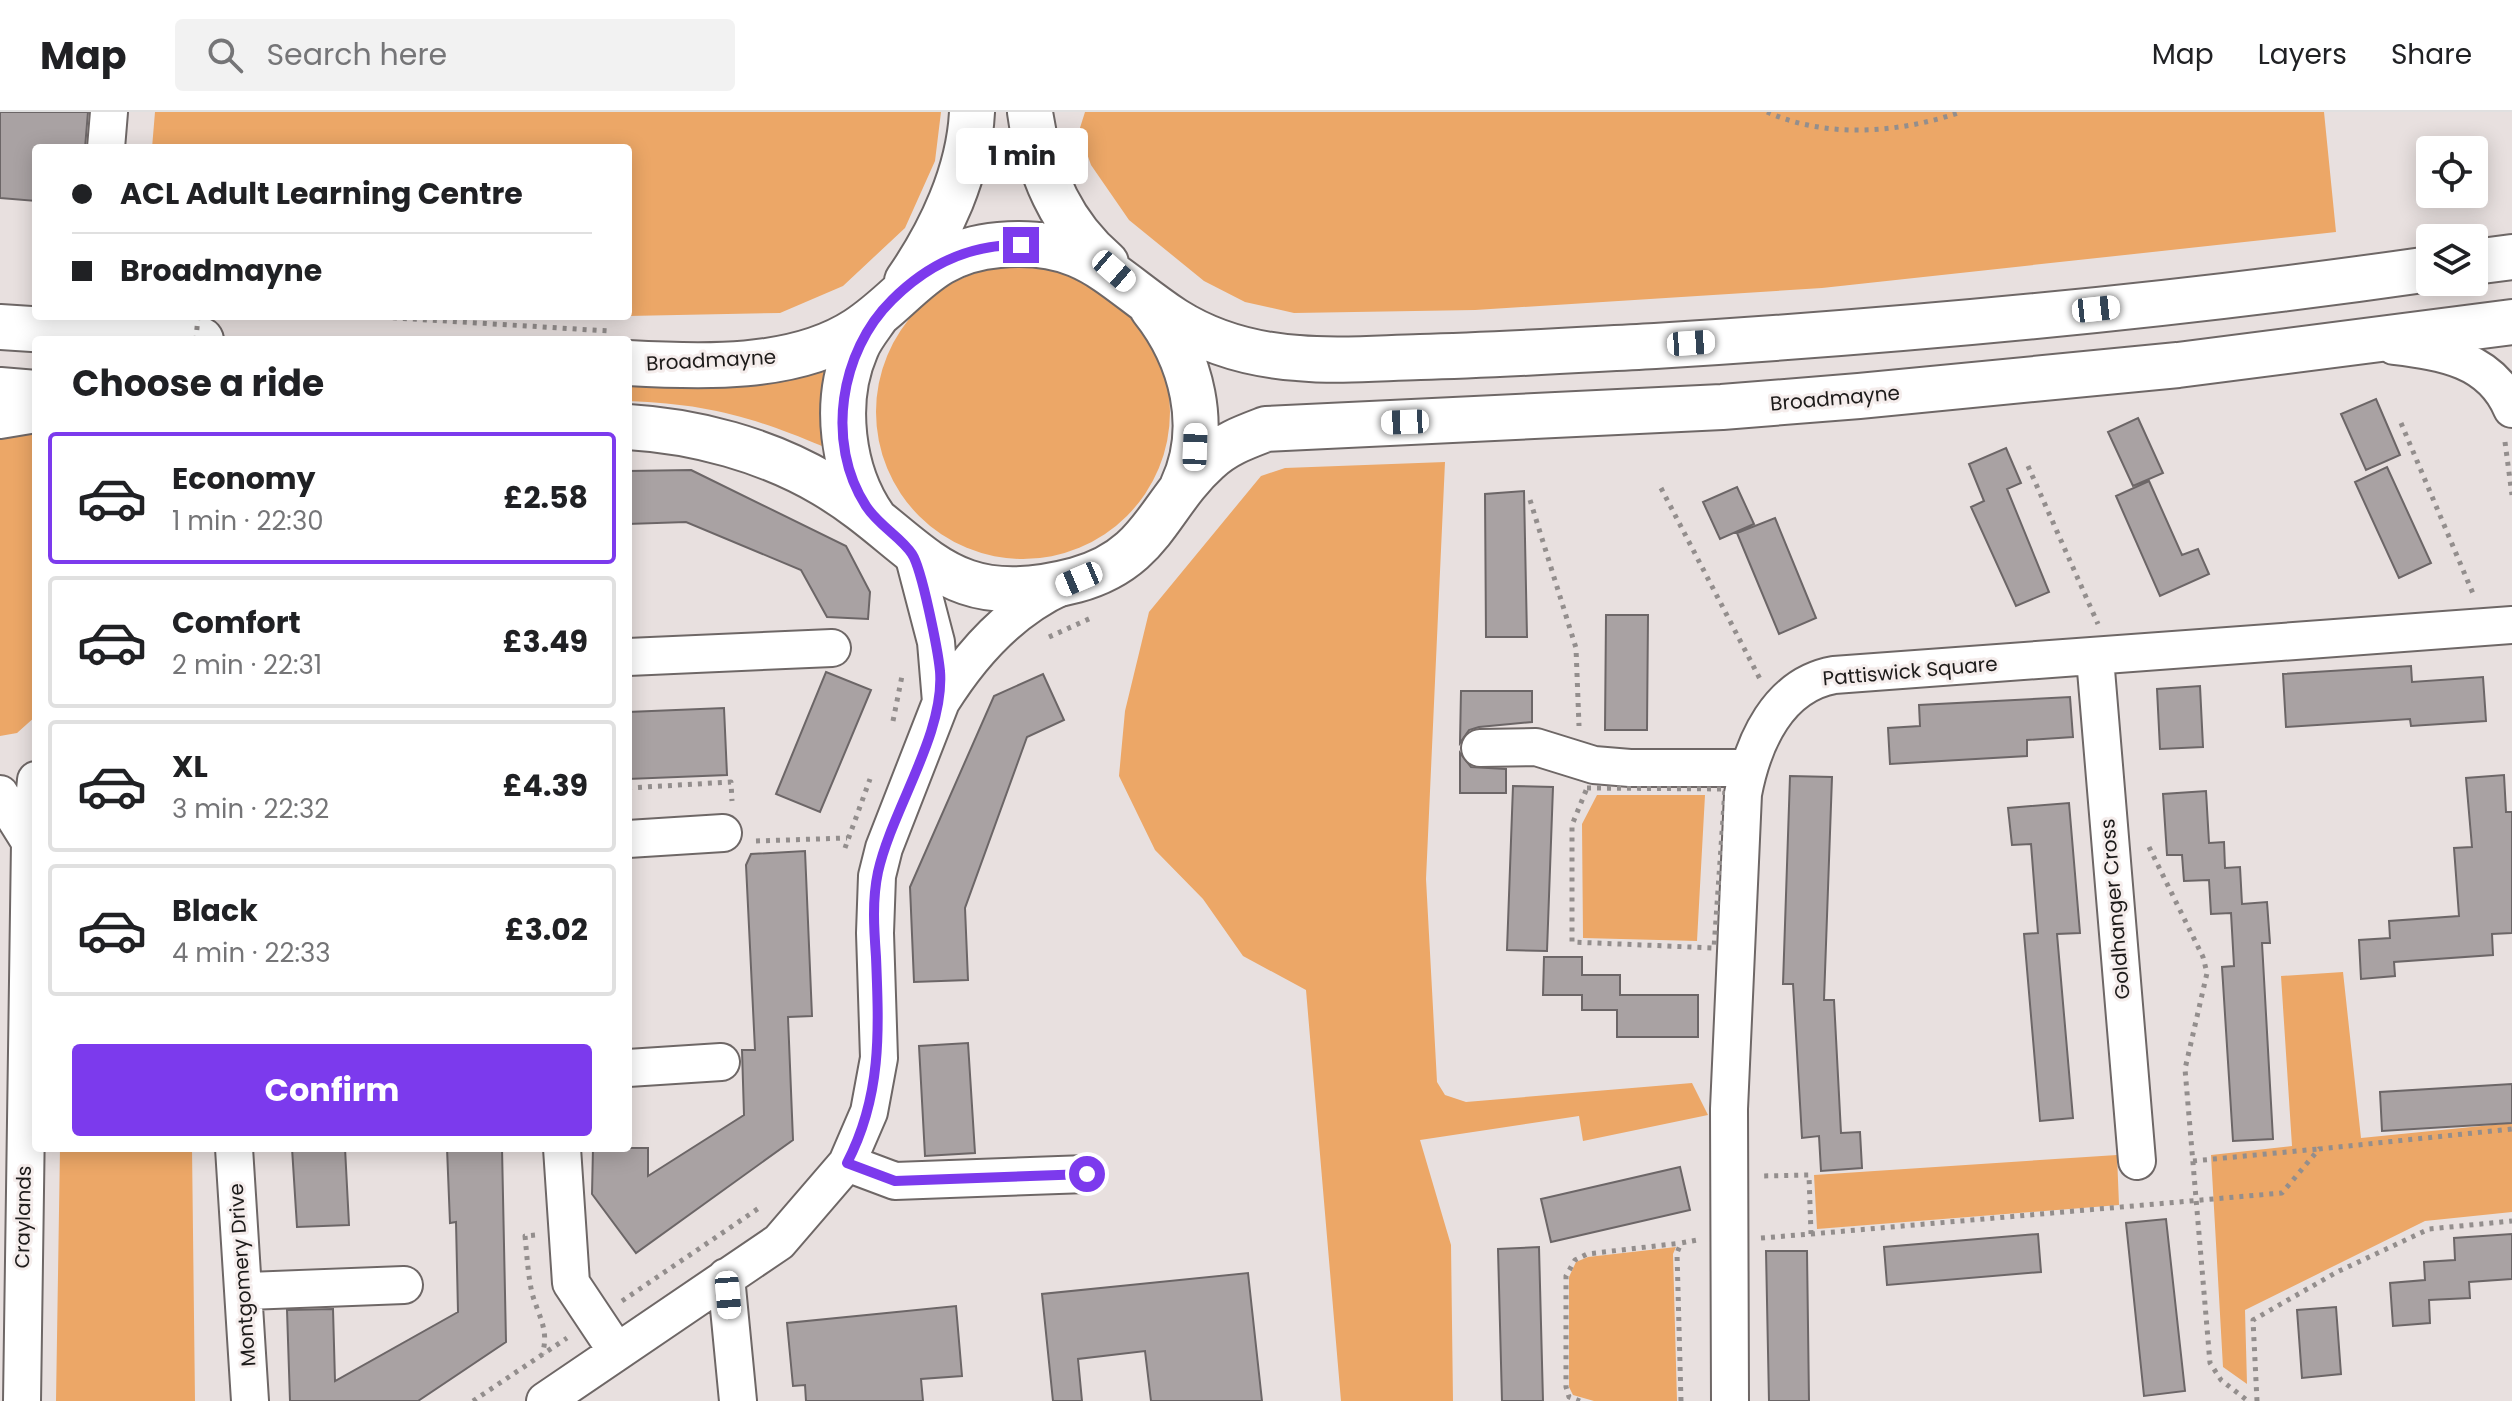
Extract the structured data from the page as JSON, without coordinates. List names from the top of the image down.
{
  "streets": {
    "main road": ["Broadmayne"],
    "street": [
      "Pattiswick Square",
      "Goldhanger Cross",
      "Craylands",
      "Montgomery Drive"
    ]
  },
  "crossings": [
    ["Pattiswick Square", "Goldhanger Cross"]
  ],
  "page": {
    "header": "Map",
    "search": "Search here",
    "nav": ["Map", "Layers", "Share"],
    "bubble": "1 min",
    "banner": ["ACL Adult Learning Centre", "Broadmayne"],
    "heading": "Choose a ride",
    "list": [
      {
        "name": "Economy",
        "note": "1 min · 22:30",
        "value": "£2.58"
      },
      {
        "name": "Comfort",
        "note": "2 min · 22:31",
        "value": "£3.49"
      },
      {
        "name": "XL",
        "note": "3 min · 22:32",
        "value": "£4.39"
      },
      {
        "name": "Black",
        "note": "4 min · 22:33",
        "value": "£3.02"
      }
    ],
    "buttons": "Confirm"
  }
}
